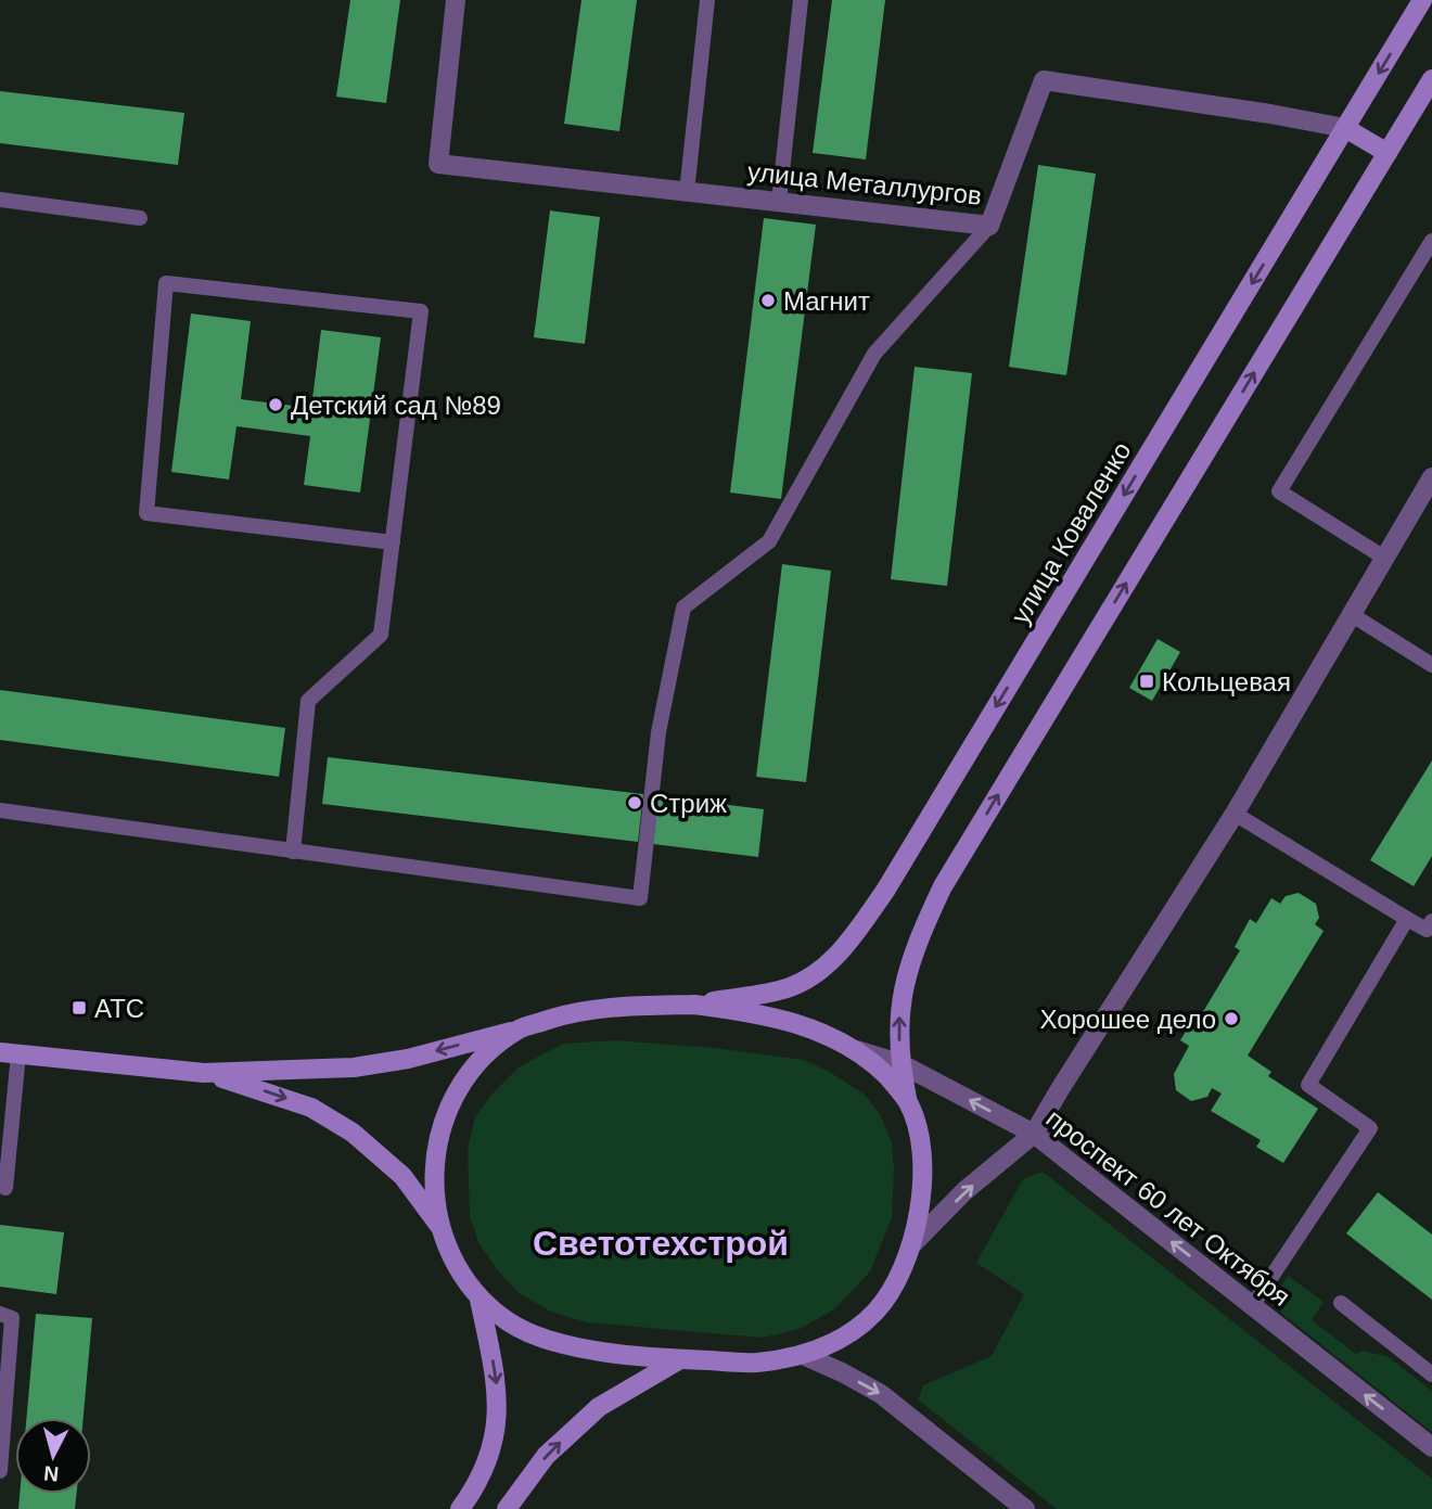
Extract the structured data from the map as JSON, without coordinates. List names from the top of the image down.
{
  "streets": {
    "main road": ["улица Металлургов", "улица Коваленко"],
    "street": ["проспект 60 лет Октября"]
  },
  "crossings": [
    ["улица Металлургов", "улица Коваленко"]
  ],
  "one_way": ["проспект 60 лет Октября"],
  "districts": ["Светотехстрой"],
  "places": {
    "other": [
      "Магнит",
      "Детский сад №89",
      "Стриж",
      "Хорошее дело"
    ],
    "transit": ["Кольцевая", "АТС"]
  },
  "north": "bottom"
}
